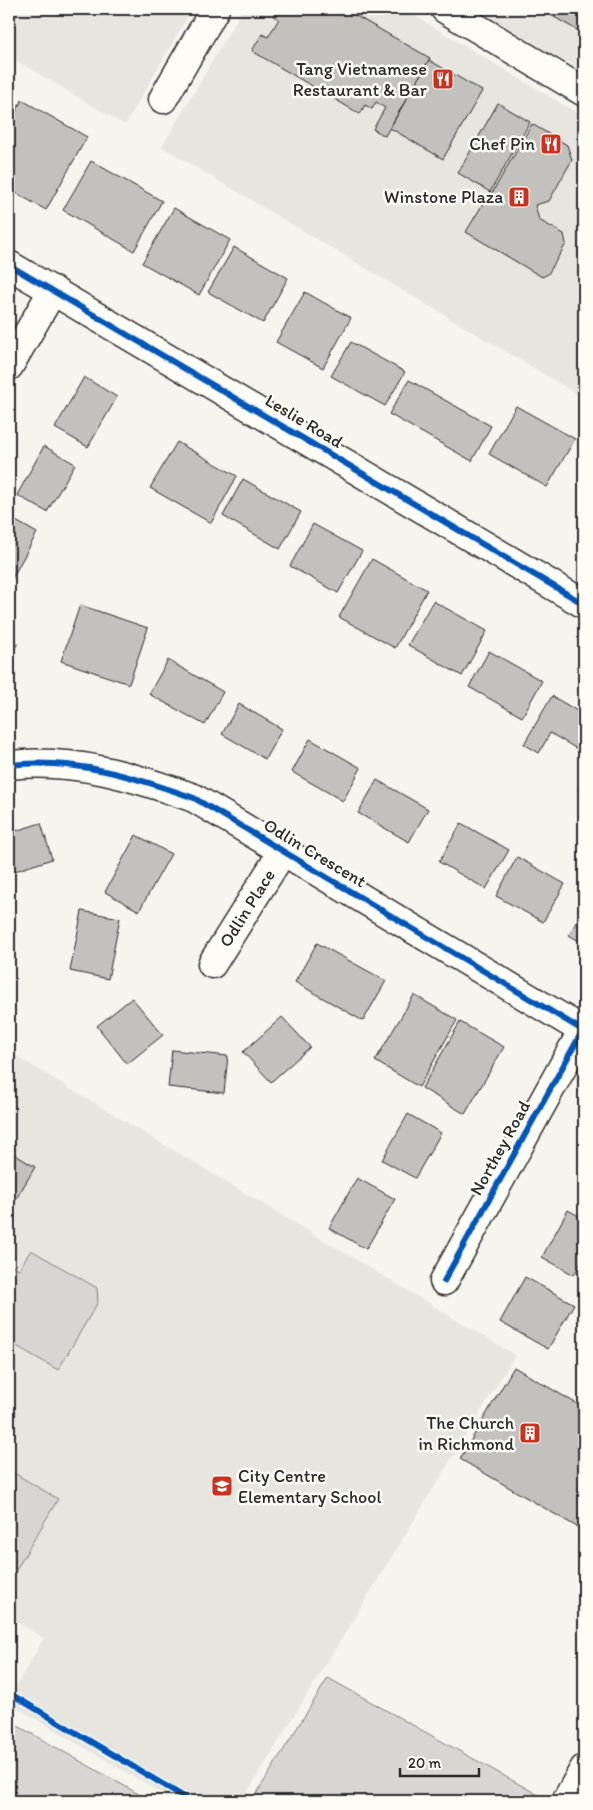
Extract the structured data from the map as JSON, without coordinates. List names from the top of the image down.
{
  "streets": {
    "street": [
      "Leslie Road",
      "Odlin Crescent",
      "Odlin Place",
      "Northey Road"
    ]
  },
  "crossings": [
    ["Odlin Crescent", "Odlin Place"],
    ["Odlin Crescent", "Northey Road"]
  ],
  "places": {
    "restaurant": ["Tang Vietnamese Restaurant & Bar", "Chef Pin"],
    "building": ["Winstone Plaza", "The Church in Richmond"],
    "school or university": ["City Centre Elementary School"]
  },
  "scale_bar": "20 m"
}
